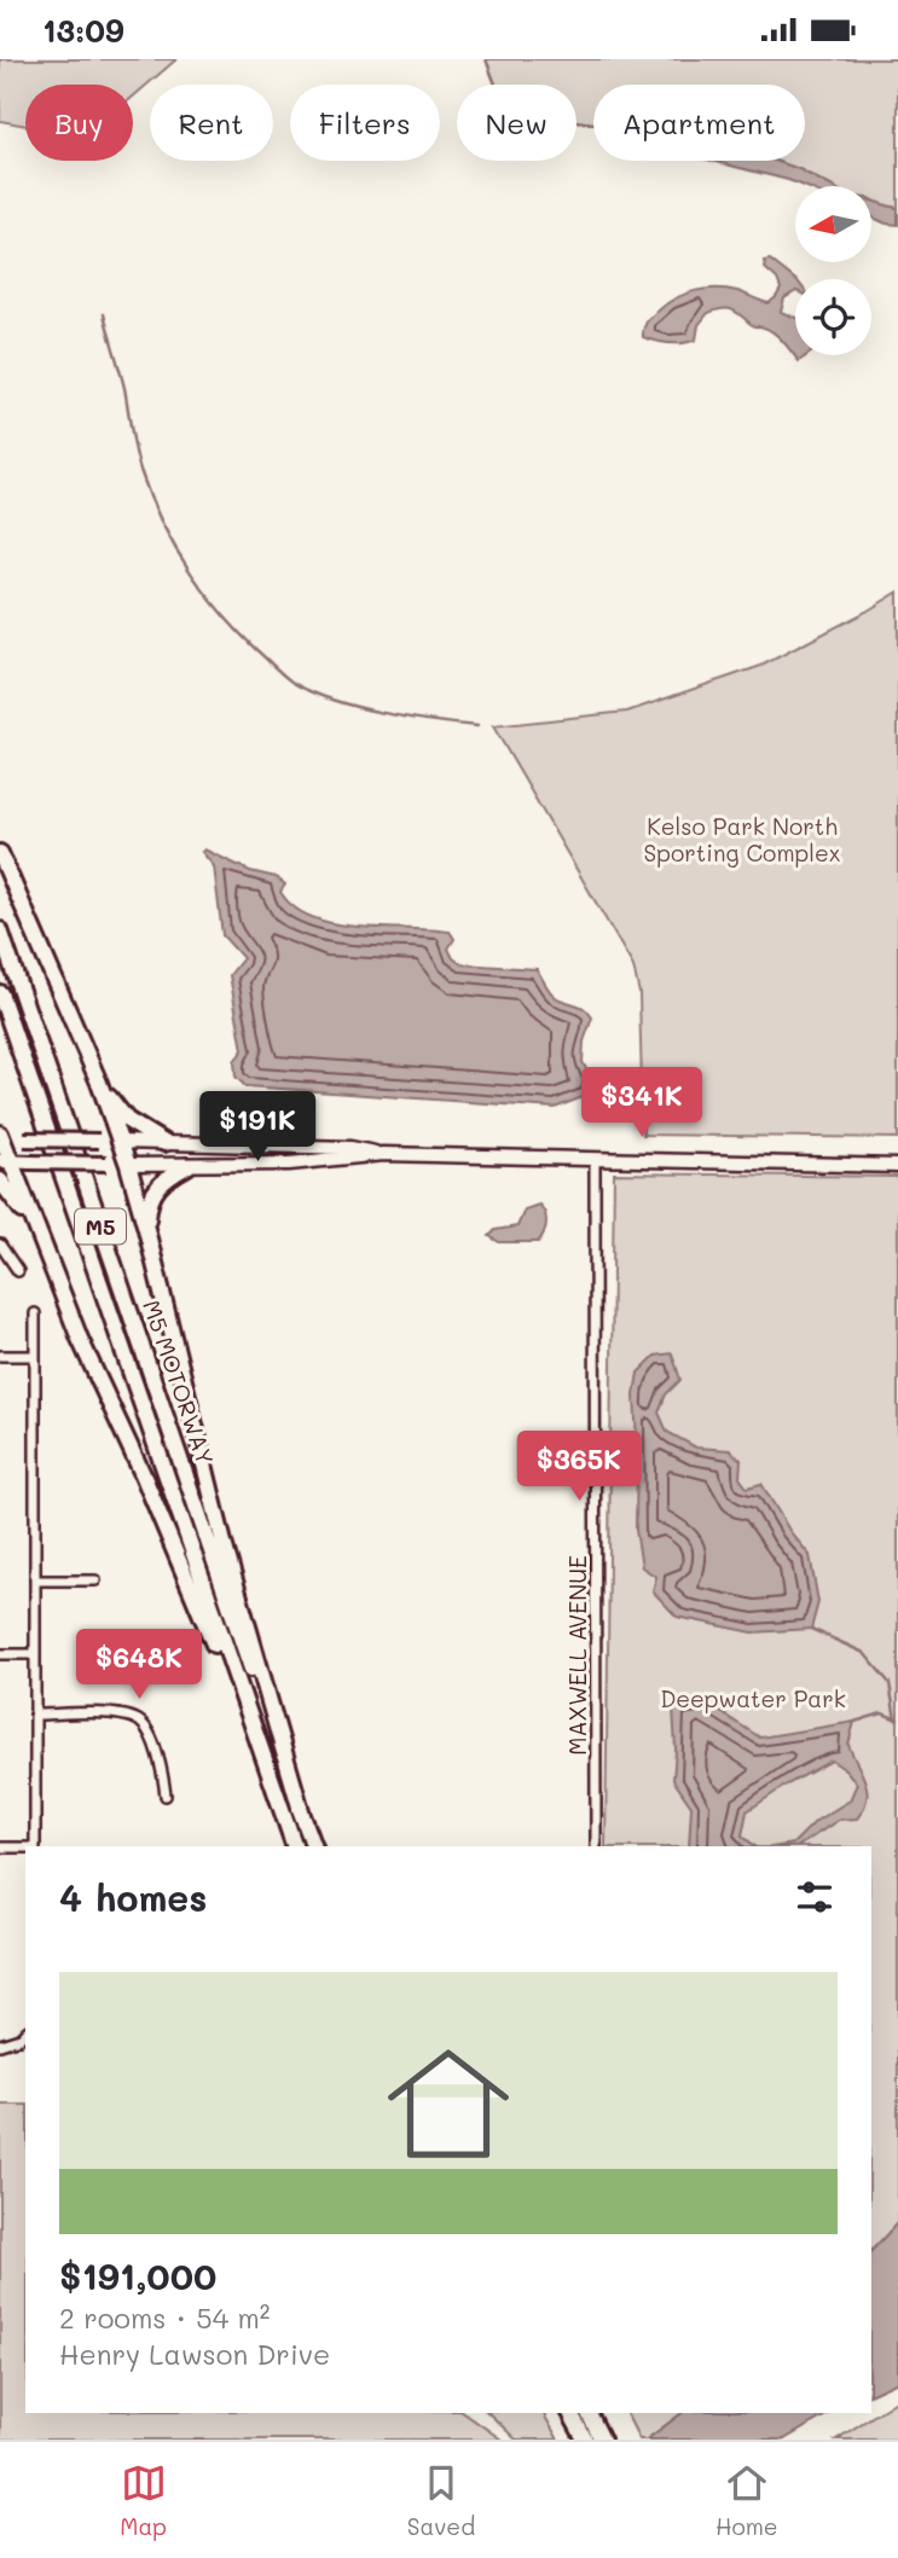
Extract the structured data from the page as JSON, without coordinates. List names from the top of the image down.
{
  "streets": {
    "highway": ["M5", "M5 MOTORWAY"],
    "street": ["MAXWELL AVENUE"]
  },
  "parks": ["Kelso Park North Sporting Complex", "Deepwater Park"],
  "north": "left",
  "page": {
    "status": "13:09",
    "chip": [
      "Buy",
      "Rent",
      "Filters",
      "New",
      "Apartment"
    ],
    "price": [
      "$341K",
      "$191K",
      "$365K",
      "$648K"
    ],
    "heading": "4 homes",
    "list": [
      {
        "name": "$191,000",
        "note": "2 rooms · 54 m² · Henry Lawson Drive"
      }
    ],
    "tabs": ["Map", "Saved", "Home"]
  }
}
